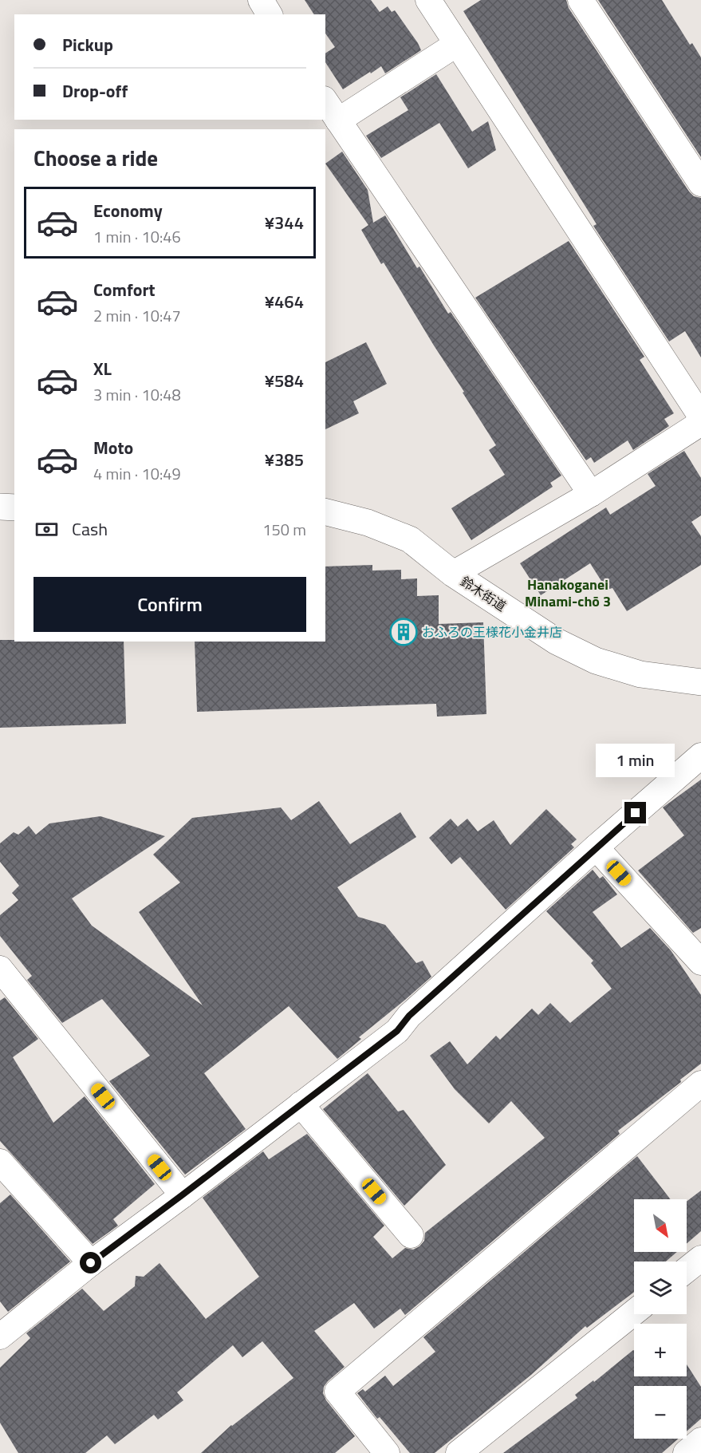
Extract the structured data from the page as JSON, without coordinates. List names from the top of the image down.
{
  "streets": {
    "street": ["鈴木街道"]
  },
  "districts": ["Hanakoganei Minami-chō 3"],
  "places": {
    "building": ["おふろの王様花小金井店"]
  },
  "north": "bottom right",
  "page": {
    "banner": ["Pickup", "Drop-off"],
    "heading": "Choose a ride",
    "list": [
      {
        "name": "Economy",
        "note": "1 min · 10:46",
        "value": "¥344"
      },
      {
        "name": "Comfort",
        "note": "2 min · 10:47",
        "value": "¥464"
      },
      {
        "name": "XL",
        "note": "3 min · 10:48",
        "value": "¥584"
      },
      {
        "name": "Moto",
        "note": "4 min · 10:49",
        "value": "¥385"
      }
    ],
    "pay": ["Cash", "150 m"],
    "buttons": "Confirm",
    "bubble": "1 min",
    "map_buttons": ["+", "−"]
  }
}
